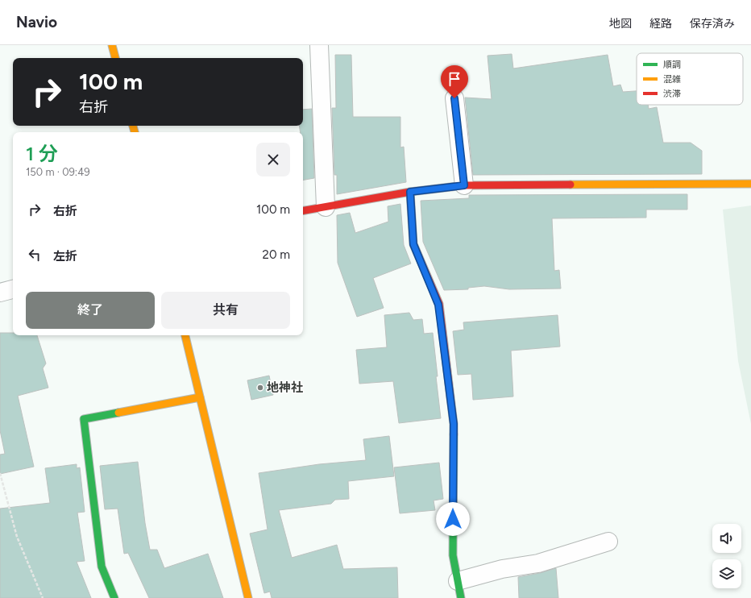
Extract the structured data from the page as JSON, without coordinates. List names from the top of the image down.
{
  "places": ["地神社"],
  "legend": ["順調", "混雑", "渋滞"],
  "page": {
    "header": "Navio",
    "nav": ["地図", "経路", "保存済み"],
    "turn": ["100 m", "右折"],
    "heading": ["1 分", "150 m · 09:49"],
    "list": [
      {
        "name": "右折",
        "value": "100 m"
      },
      {
        "name": "左折",
        "value": "20 m"
      }
    ],
    "buttons": ["終了", "共有"]
  }
}
